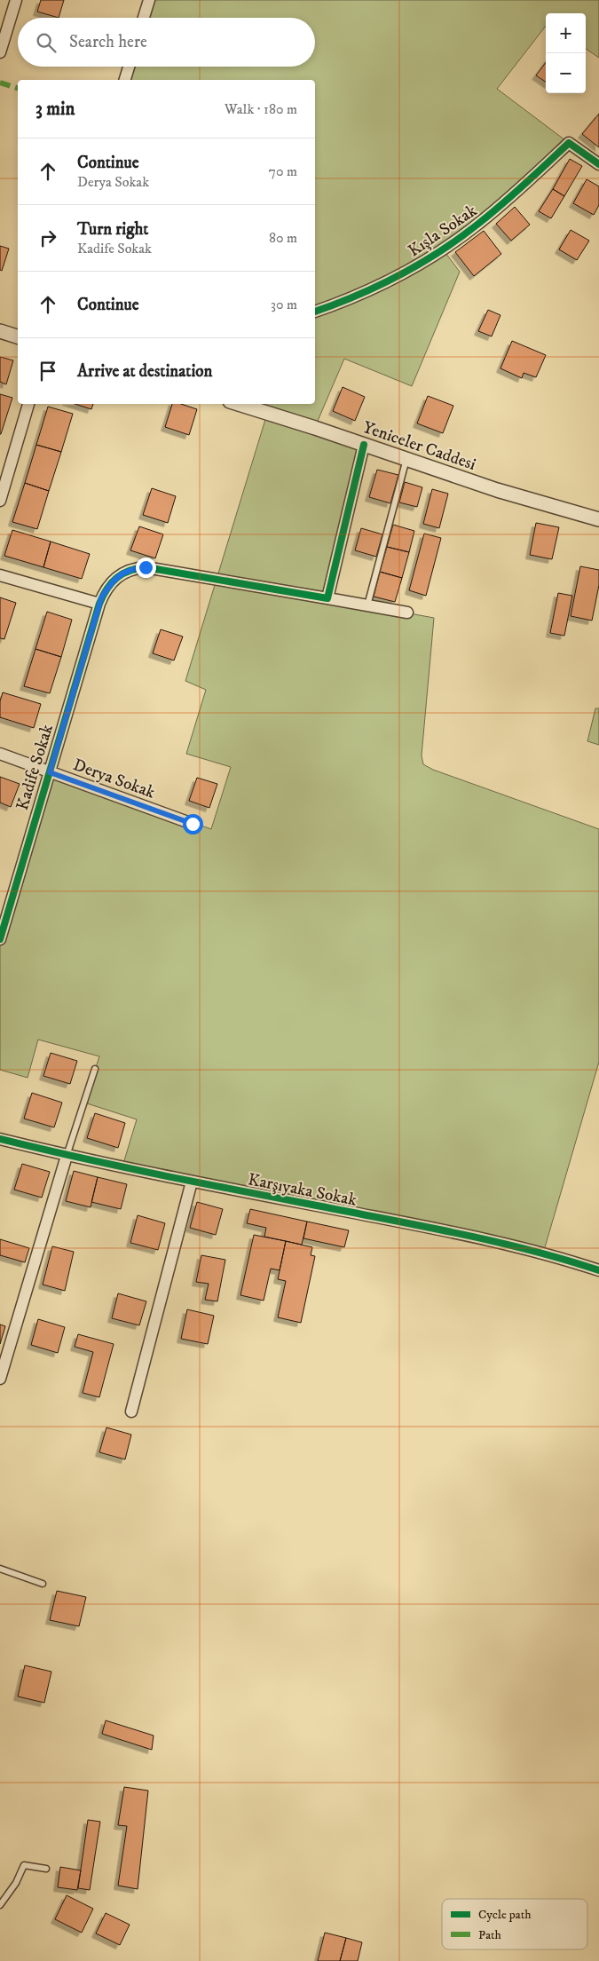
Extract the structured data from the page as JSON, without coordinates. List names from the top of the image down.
{
  "streets": {
    "street": [
      "Kışla Sokak",
      "Yeniceler Caddesi",
      "Kadife Sokak",
      "Derya Sokak",
      "Karşıyaka Sokak"
    ]
  },
  "crossings": [
    ["Kadife Sokak", "Derya Sokak"]
  ],
  "legend": ["Cycle path", "Path"],
  "page": {
    "map_buttons": ["+", "−"],
    "search": "Search here",
    "heading": ["3 min", "Walk · 180 m"],
    "list": [
      ["Continue", "Derya Sokak", "70 m"],
      ["Turn right", "Kadife Sokak", "80 m"],
      ["Continue", "30 m"],
      "Arrive at destination"
    ]
  }
}
